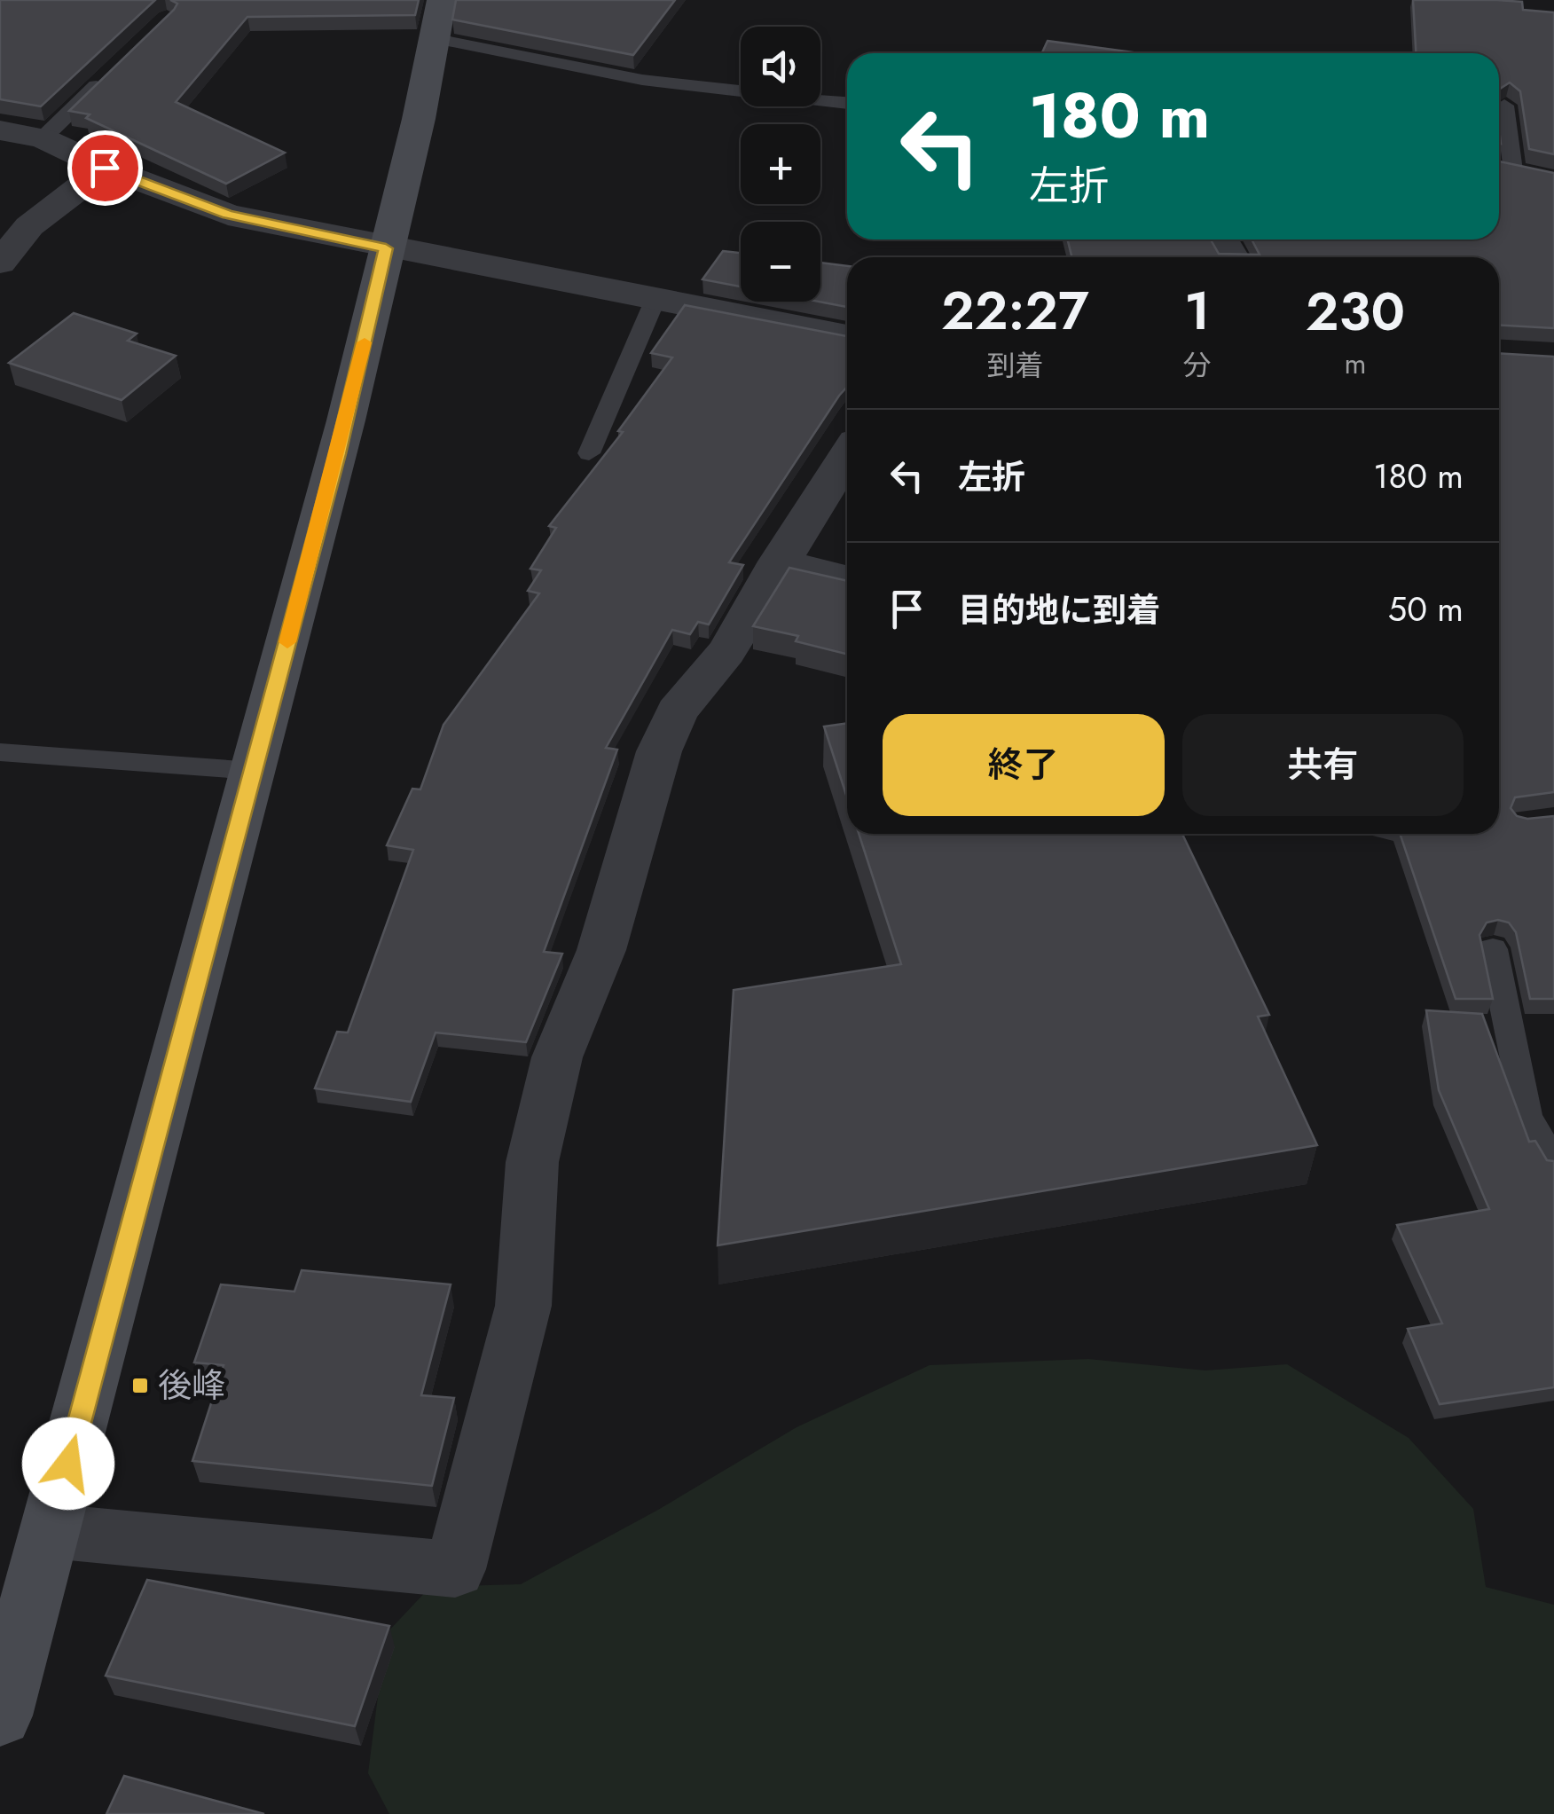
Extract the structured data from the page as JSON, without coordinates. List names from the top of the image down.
{
  "places": {
    "transit": ["後峰"]
  },
  "page": {
    "map_buttons": ["+", "−"],
    "turn": ["180 m", "左折"],
    "eta": [
      "22:27",
      "到着",
      "1",
      "分",
      "230",
      "m"
    ],
    "list": [
      {
        "name": "左折",
        "value": "180 m"
      },
      {
        "name": "目的地に到着",
        "value": "50 m"
      }
    ],
    "buttons": ["終了", "共有"]
  }
}
